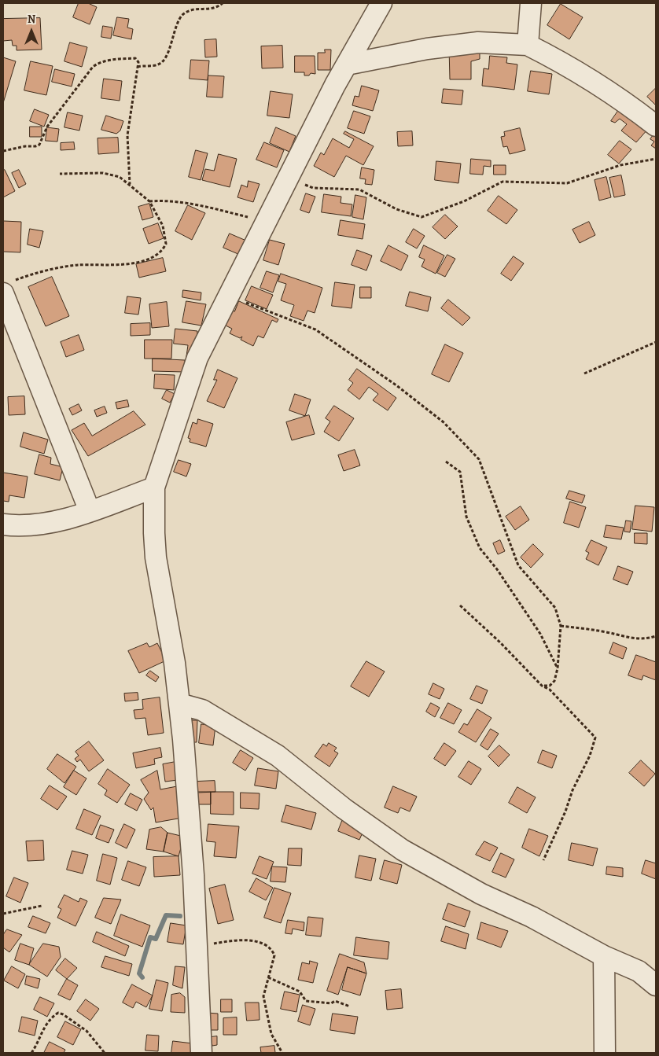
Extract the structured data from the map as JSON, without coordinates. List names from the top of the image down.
{
  "north": "top"
}
